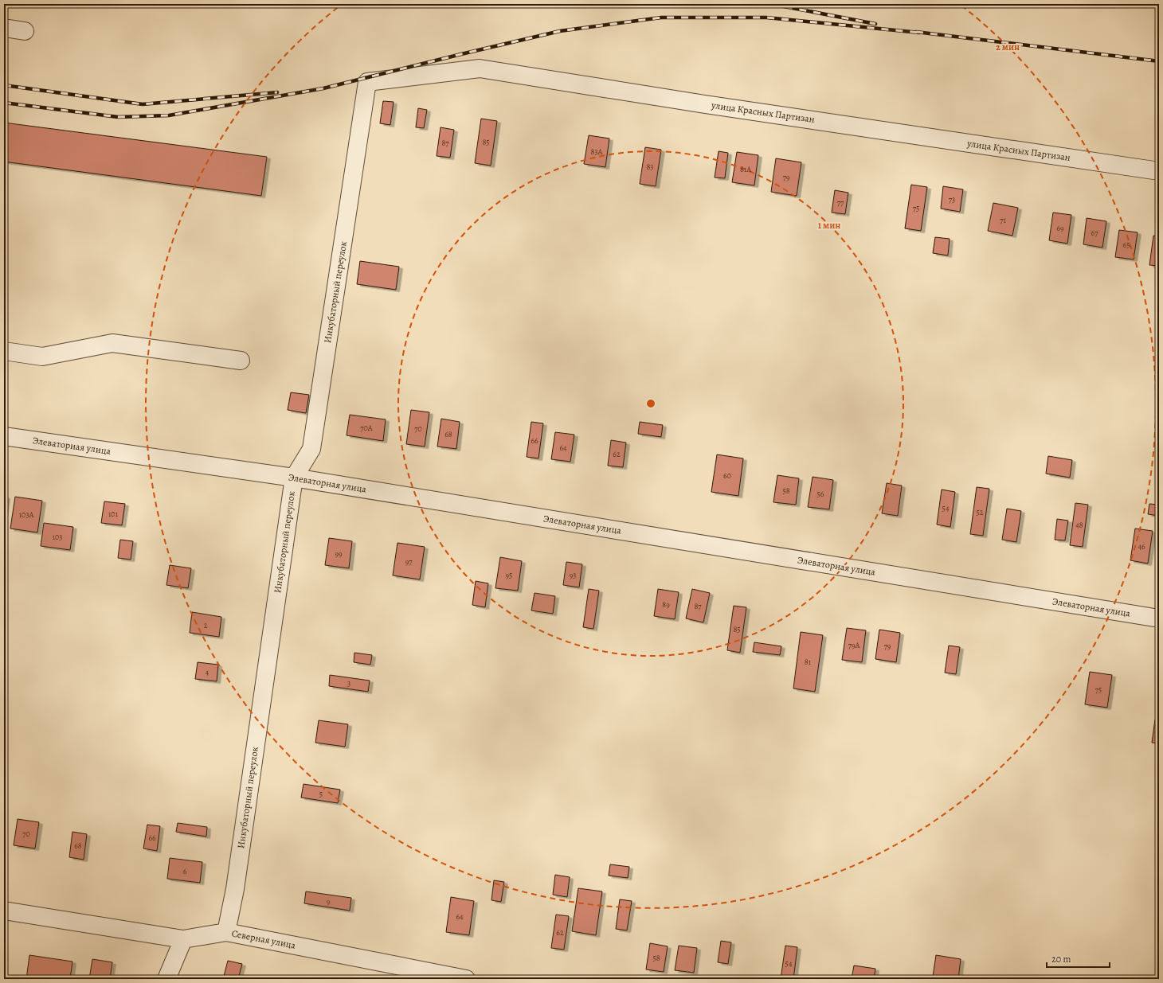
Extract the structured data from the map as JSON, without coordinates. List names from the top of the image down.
{
  "streets": {
    "street": [
      "улица Красных Партизан",
      "Инкубаторный переулок",
      "Элеваторная улица",
      "Северная улица"
    ]
  },
  "crossings": [
    ["улица Красных Партизан", "Инкубаторный переулок"],
    ["Инкубаторный переулок", "Элеваторная улица"],
    ["Инкубаторный переулок", "Северная улица"]
  ],
  "house_numbers": [
    "85",
    "87",
    "83А",
    "83",
    "81А",
    "79",
    "73",
    "77",
    "75",
    "71",
    "69",
    "67",
    "65",
    "70А",
    "70",
    "68",
    "66",
    "64",
    "62",
    "60",
    "58",
    "56",
    "54",
    "52",
    "101",
    "103А",
    "48",
    "103",
    "46",
    "99",
    "97",
    "95",
    "93",
    "89",
    "87",
    "2",
    "85",
    "79А",
    "79",
    "81",
    "4",
    "3",
    "75",
    "5",
    "70",
    "66",
    "68",
    "6",
    "9",
    "64",
    "62",
    "58",
    "54"
  ],
  "scale_bar": "20 m",
  "rings": ["2 мин", "1 мин"]
}
